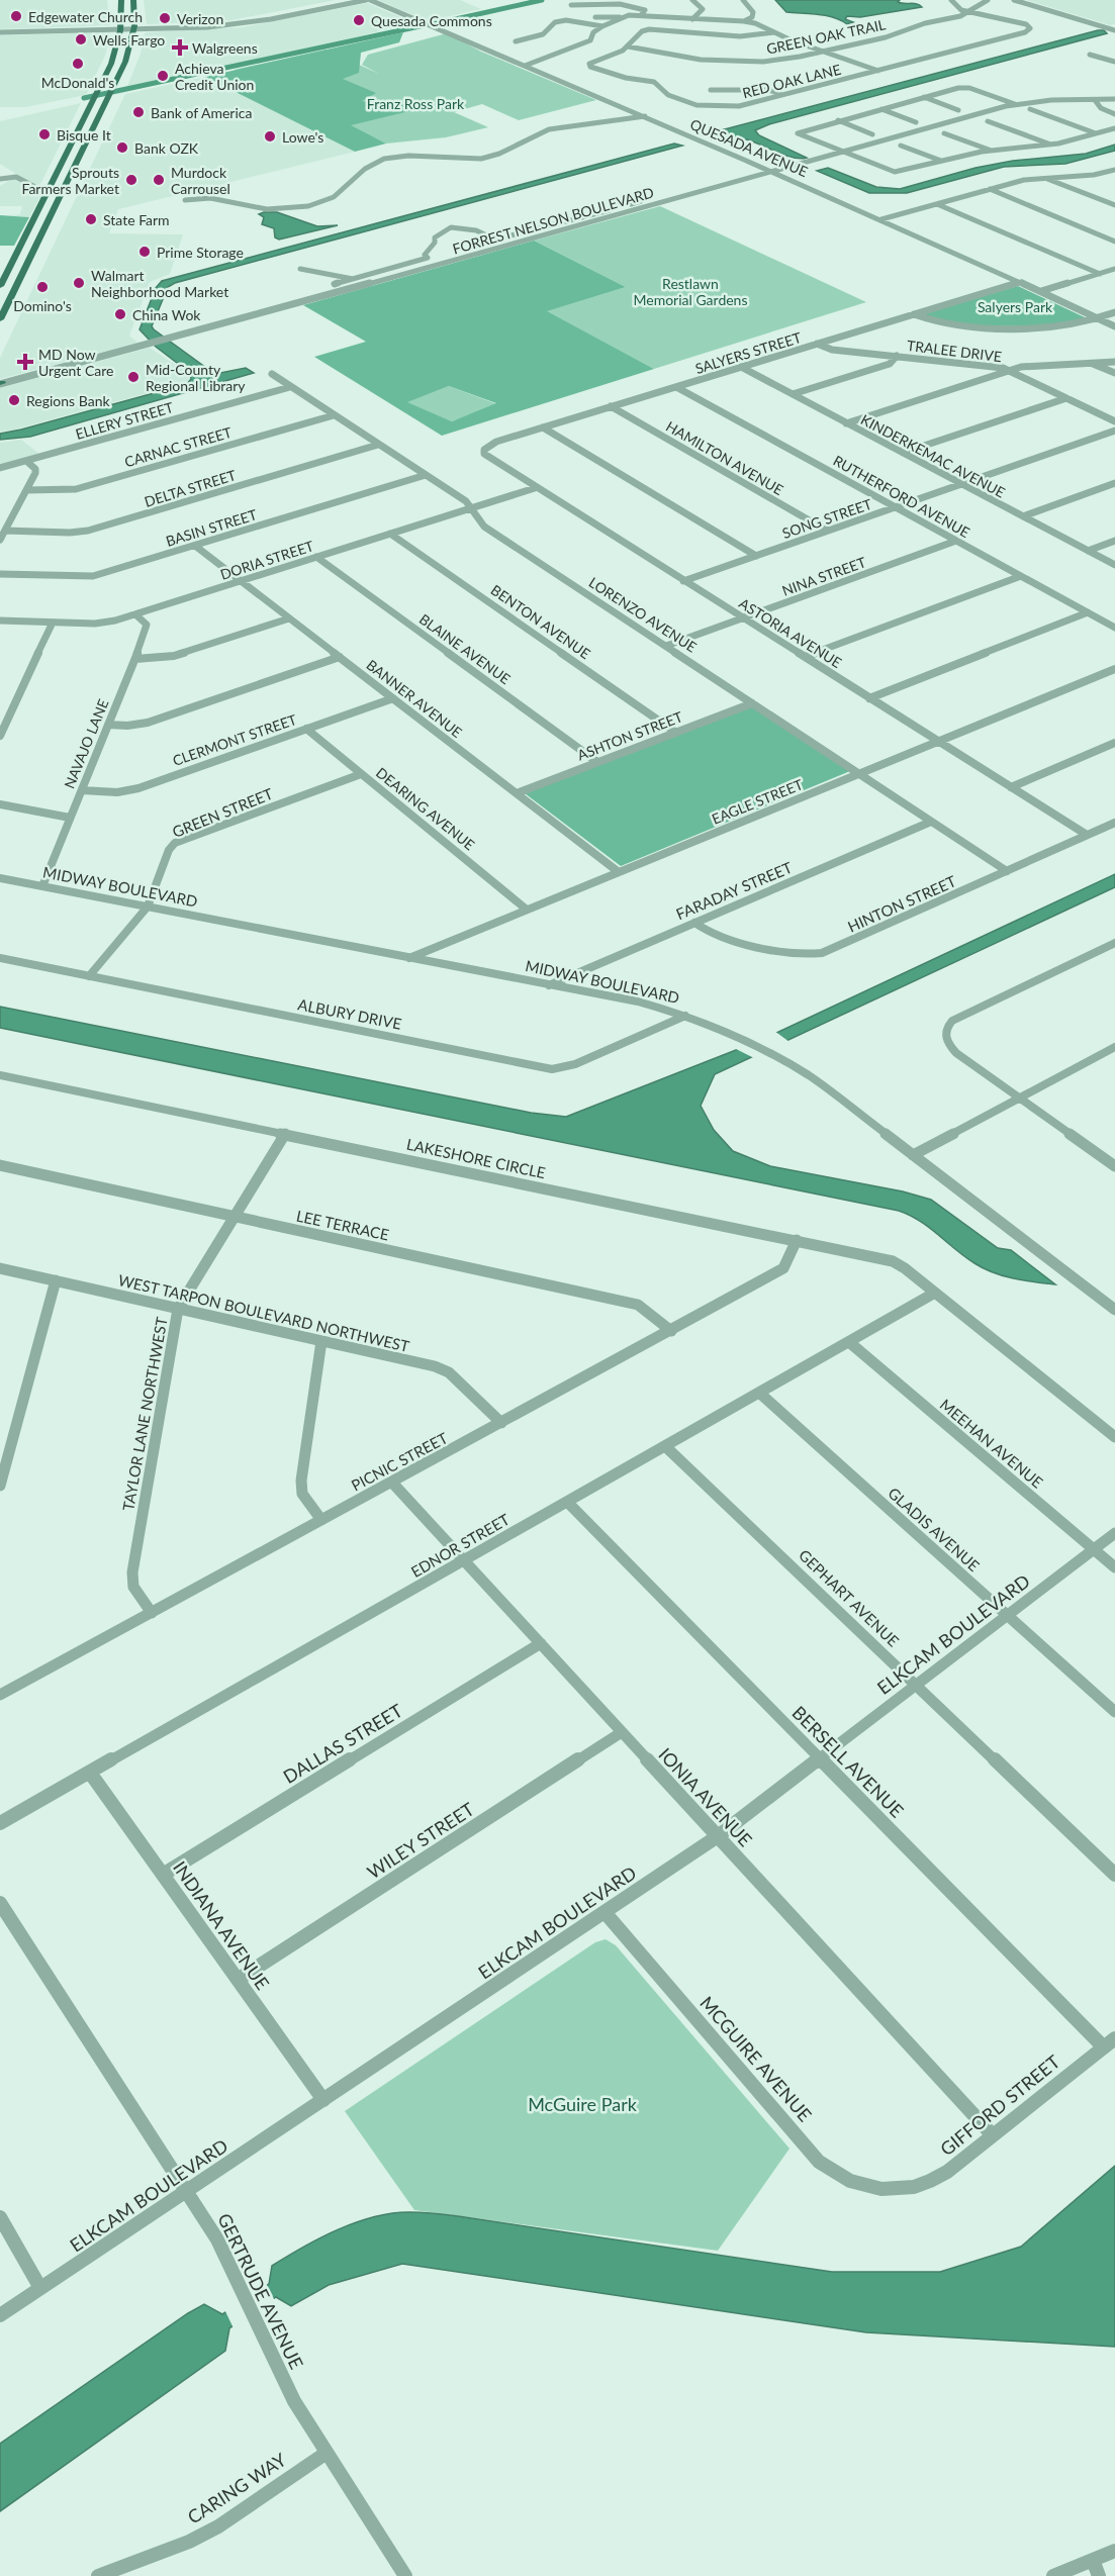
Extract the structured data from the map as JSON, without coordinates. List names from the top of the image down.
{
  "streets": {
    "street": [
      "GREEN OAK TRAIL",
      "RED OAK LANE",
      "QUESADA AVENUE",
      "FORREST NELSON BOULEVARD",
      "TRALEE DRIVE",
      "SALYERS STREET",
      "ELLERY STREET",
      "CARNAC STREET",
      "KINDERKEMAC AVENUE",
      "HAMILTON AVENUE",
      "DELTA STREET",
      "RUTHERFORD AVENUE",
      "SONG STREET",
      "BASIN STREET",
      "DORIA STREET",
      "NINA STREET",
      "LORENZO AVENUE",
      "BENTON AVENUE",
      "ASTORIA AVENUE",
      "BLAINE AVENUE",
      "BANNER AVENUE",
      "ASHTON STREET",
      "CLERMONT STREET",
      "NAVAJO LANE",
      "EAGLE STREET",
      "DEARING AVENUE",
      "GREEN STREET",
      "MIDWAY BOULEVARD",
      "FARADAY STREET",
      "HINTON STREET",
      "ALBURY DRIVE",
      "LAKESHORE CIRCLE",
      "LEE TERRACE",
      "WEST TARPON BOULEVARD NORTHWEST",
      "TAYLOR LANE NORTHWEST",
      "MEEHAN AVENUE",
      "PICNIC STREET",
      "GLADIS AVENUE",
      "EDNOR STREET",
      "GEPHART AVENUE",
      "ELKCAM BOULEVARD",
      "DALLAS STREET",
      "BERSELL AVENUE",
      "IONIA AVENUE",
      "WILEY STREET",
      "INDIANA AVENUE",
      "MCGUIRE AVENUE",
      "GIFFORD STREET",
      "GERTRUDE AVENUE",
      "CARING WAY"
    ]
  },
  "crossings": [
    ["GREEN OAK TRAIL", "RED OAK LANE"],
    ["QUESADA AVENUE", "FORREST NELSON BOULEVARD"],
    ["QUESADA AVENUE", "SALYERS STREET"],
    ["TRALEE DRIVE", "SALYERS STREET"],
    ["SALYERS STREET", "KINDERKEMAC AVENUE"],
    ["SALYERS STREET", "HAMILTON AVENUE"],
    ["SALYERS STREET", "RUTHERFORD AVENUE"],
    ["SALYERS STREET", "ASTORIA AVENUE"],
    ["ELLERY STREET", "LORENZO AVENUE"],
    ["CARNAC STREET", "LORENZO AVENUE"],
    ["KINDERKEMAC AVENUE", "SONG STREET"],
    ["HAMILTON AVENUE", "SONG STREET"],
    ["DELTA STREET", "LORENZO AVENUE"],
    ["RUTHERFORD AVENUE", "SONG STREET"],
    ["RUTHERFORD AVENUE", "NINA STREET"],
    ["SONG STREET", "ASTORIA AVENUE"],
    ["BASIN STREET", "LORENZO AVENUE"],
    ["BASIN STREET", "BANNER AVENUE"],
    ["DORIA STREET", "LORENZO AVENUE"],
    ["DORIA STREET", "BENTON AVENUE"],
    ["DORIA STREET", "ASTORIA AVENUE"],
    ["DORIA STREET", "BLAINE AVENUE"],
    ["DORIA STREET", "BANNER AVENUE"],
    ["DORIA STREET", "NAVAJO LANE"],
    ["NINA STREET", "LORENZO AVENUE"],
    ["NINA STREET", "ASTORIA AVENUE"],
    ["LORENZO AVENUE", "ASHTON STREET"],
    ["LORENZO AVENUE", "EAGLE STREET"],
    ["LORENZO AVENUE", "FARADAY STREET"],
    ["LORENZO AVENUE", "HINTON STREET"],
    ["BENTON AVENUE", "ASHTON STREET"],
    ["ASTORIA AVENUE", "EAGLE STREET"],
    ["ASTORIA AVENUE", "HINTON STREET"],
    ["BLAINE AVENUE", "ASHTON STREET"],
    ["BANNER AVENUE", "ASHTON STREET"],
    ["BANNER AVENUE", "CLERMONT STREET"],
    ["BANNER AVENUE", "EAGLE STREET"],
    ["CLERMONT STREET", "NAVAJO LANE"],
    ["CLERMONT STREET", "DEARING AVENUE"],
    ["NAVAJO LANE", "MIDWAY BOULEVARD"],
    ["EAGLE STREET", "DEARING AVENUE"],
    ["EAGLE STREET", "MIDWAY BOULEVARD"],
    ["DEARING AVENUE", "GREEN STREET"],
    ["GREEN STREET", "MIDWAY BOULEVARD"],
    ["GREEN STREET", "ALBURY DRIVE"],
    ["MIDWAY BOULEVARD", "FARADAY STREET"],
    ["MIDWAY BOULEVARD", "ALBURY DRIVE"],
    ["FARADAY STREET", "HINTON STREET"],
    ["LAKESHORE CIRCLE", "TAYLOR LANE NORTHWEST"],
    ["LAKESHORE CIRCLE", "PICNIC STREET"],
    ["LAKESHORE CIRCLE", "EDNOR STREET"],
    ["LEE TERRACE", "TAYLOR LANE NORTHWEST"],
    ["LEE TERRACE", "PICNIC STREET"],
    ["WEST TARPON BOULEVARD NORTHWEST", "TAYLOR LANE NORTHWEST"],
    ["WEST TARPON BOULEVARD NORTHWEST", "PICNIC STREET"],
    ["TAYLOR LANE NORTHWEST", "PICNIC STREET"],
    ["MEEHAN AVENUE", "EDNOR STREET"],
    ["MEEHAN AVENUE", "ELKCAM BOULEVARD"],
    ["PICNIC STREET", "IONIA AVENUE"],
    ["GLADIS AVENUE", "EDNOR STREET"],
    ["GLADIS AVENUE", "ELKCAM BOULEVARD"],
    ["EDNOR STREET", "GEPHART AVENUE"],
    ["EDNOR STREET", "BERSELL AVENUE"],
    ["EDNOR STREET", "IONIA AVENUE"],
    ["EDNOR STREET", "INDIANA AVENUE"],
    ["GEPHART AVENUE", "ELKCAM BOULEVARD"],
    ["ELKCAM BOULEVARD", "BERSELL AVENUE"],
    ["ELKCAM BOULEVARD", "IONIA AVENUE"],
    ["ELKCAM BOULEVARD", "INDIANA AVENUE"],
    ["ELKCAM BOULEVARD", "MCGUIRE AVENUE"],
    ["ELKCAM BOULEVARD", "GERTRUDE AVENUE"],
    ["DALLAS STREET", "IONIA AVENUE"],
    ["DALLAS STREET", "INDIANA AVENUE"],
    ["BERSELL AVENUE", "GIFFORD STREET"],
    ["IONIA AVENUE", "WILEY STREET"],
    ["IONIA AVENUE", "GIFFORD STREET"],
    ["WILEY STREET", "INDIANA AVENUE"],
    ["MCGUIRE AVENUE", "GIFFORD STREET"],
    ["GERTRUDE AVENUE", "CARING WAY"]
  ],
  "parks": [
    "Franz Ross Park",
    "Restlawn Memorial Gardens",
    "Salyers Park",
    "McGuire Park"
  ],
  "places": {
    "other": [
      "Edgewater Church",
      "Verizon",
      "Quesada Commons",
      "Wells Fargo",
      "McDonald's",
      "Achieva Credit Union",
      "Bank of America",
      "Bisque It",
      "Lowe's",
      "Bank OZK",
      "Sprouts Farmers Market",
      "Murdock Carrousel",
      "State Farm",
      "Prime Storage",
      "Walmart Neighborhood Market",
      "Domino's",
      "China Wok",
      "Mid-County Regional Library",
      "Regions Bank"
    ],
    "health": ["Walgreens", "MD Now Urgent Care"]
  }
}
